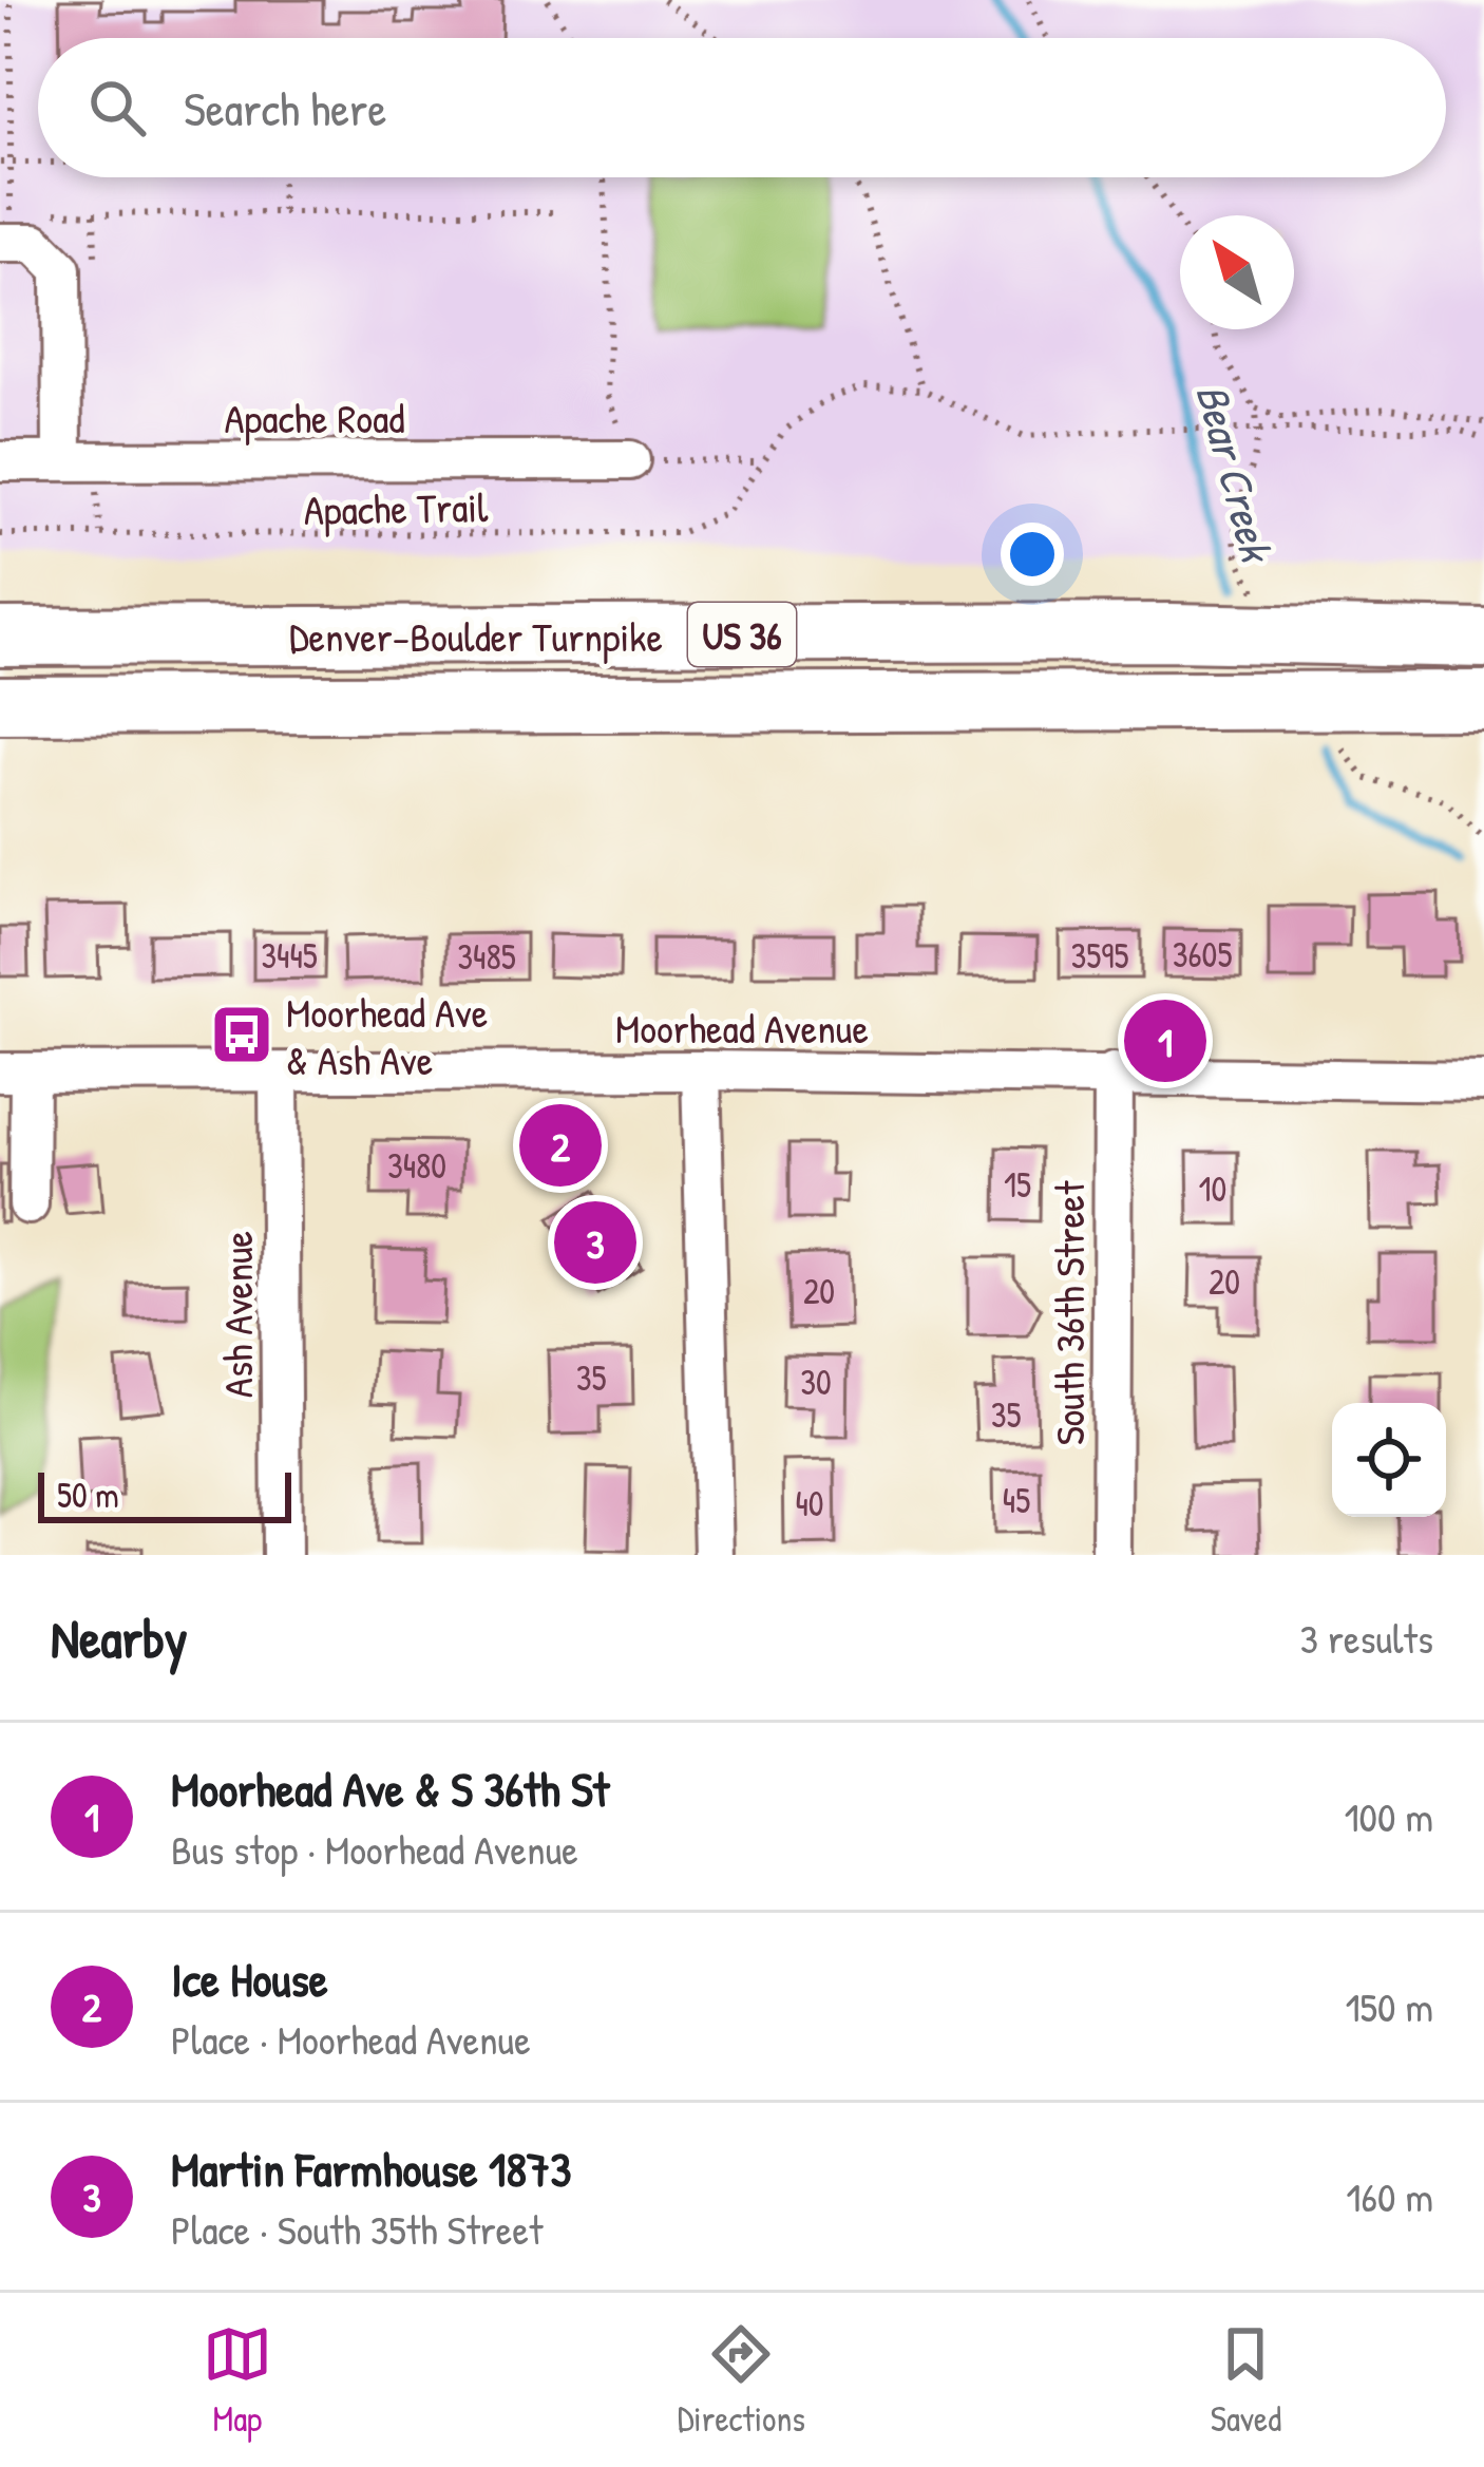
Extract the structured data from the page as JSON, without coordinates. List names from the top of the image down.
{
  "streets": {
    "highway": ["US 36", "Denver–Boulder Turnpike"],
    "street": [
      "Apache Road",
      "Moorhead Avenue",
      "South 36th Street",
      "Ash Avenue"
    ],
    "path": ["Apache Trail"]
  },
  "crossings": [
    ["Moorhead Avenue", "South 36th Street"],
    ["Moorhead Avenue", "Ash Avenue"]
  ],
  "water": ["Bear Creek"],
  "places": {
    "bus stop": ["Moorhead Ave & Ash Ave"]
  },
  "house_numbers": [
    "3605",
    "3445",
    "3595",
    "3485",
    "3480",
    "15",
    "10",
    "20",
    "20",
    "35",
    "30",
    "35",
    "45",
    "40"
  ],
  "scale_bar": "50 m",
  "north": "top left",
  "page": {
    "search": "Search here",
    "pins": ["1", "2", "3"],
    "scale": "50 m",
    "heading": ["Nearby", "3 results"],
    "list": [
      {
        "mark": "1",
        "name": "Moorhead Ave & S 36th St",
        "note": "Bus stop · Moorhead Avenue",
        "value": "100 m"
      },
      {
        "mark": "2",
        "name": "Ice House",
        "note": "Place · Moorhead Avenue",
        "value": "150 m"
      },
      {
        "mark": "3",
        "name": "Martin Farmhouse 1873",
        "note": "Place · South 35th Street",
        "value": "160 m"
      }
    ],
    "nav": ["Map", "Directions", "Saved"]
  }
}
